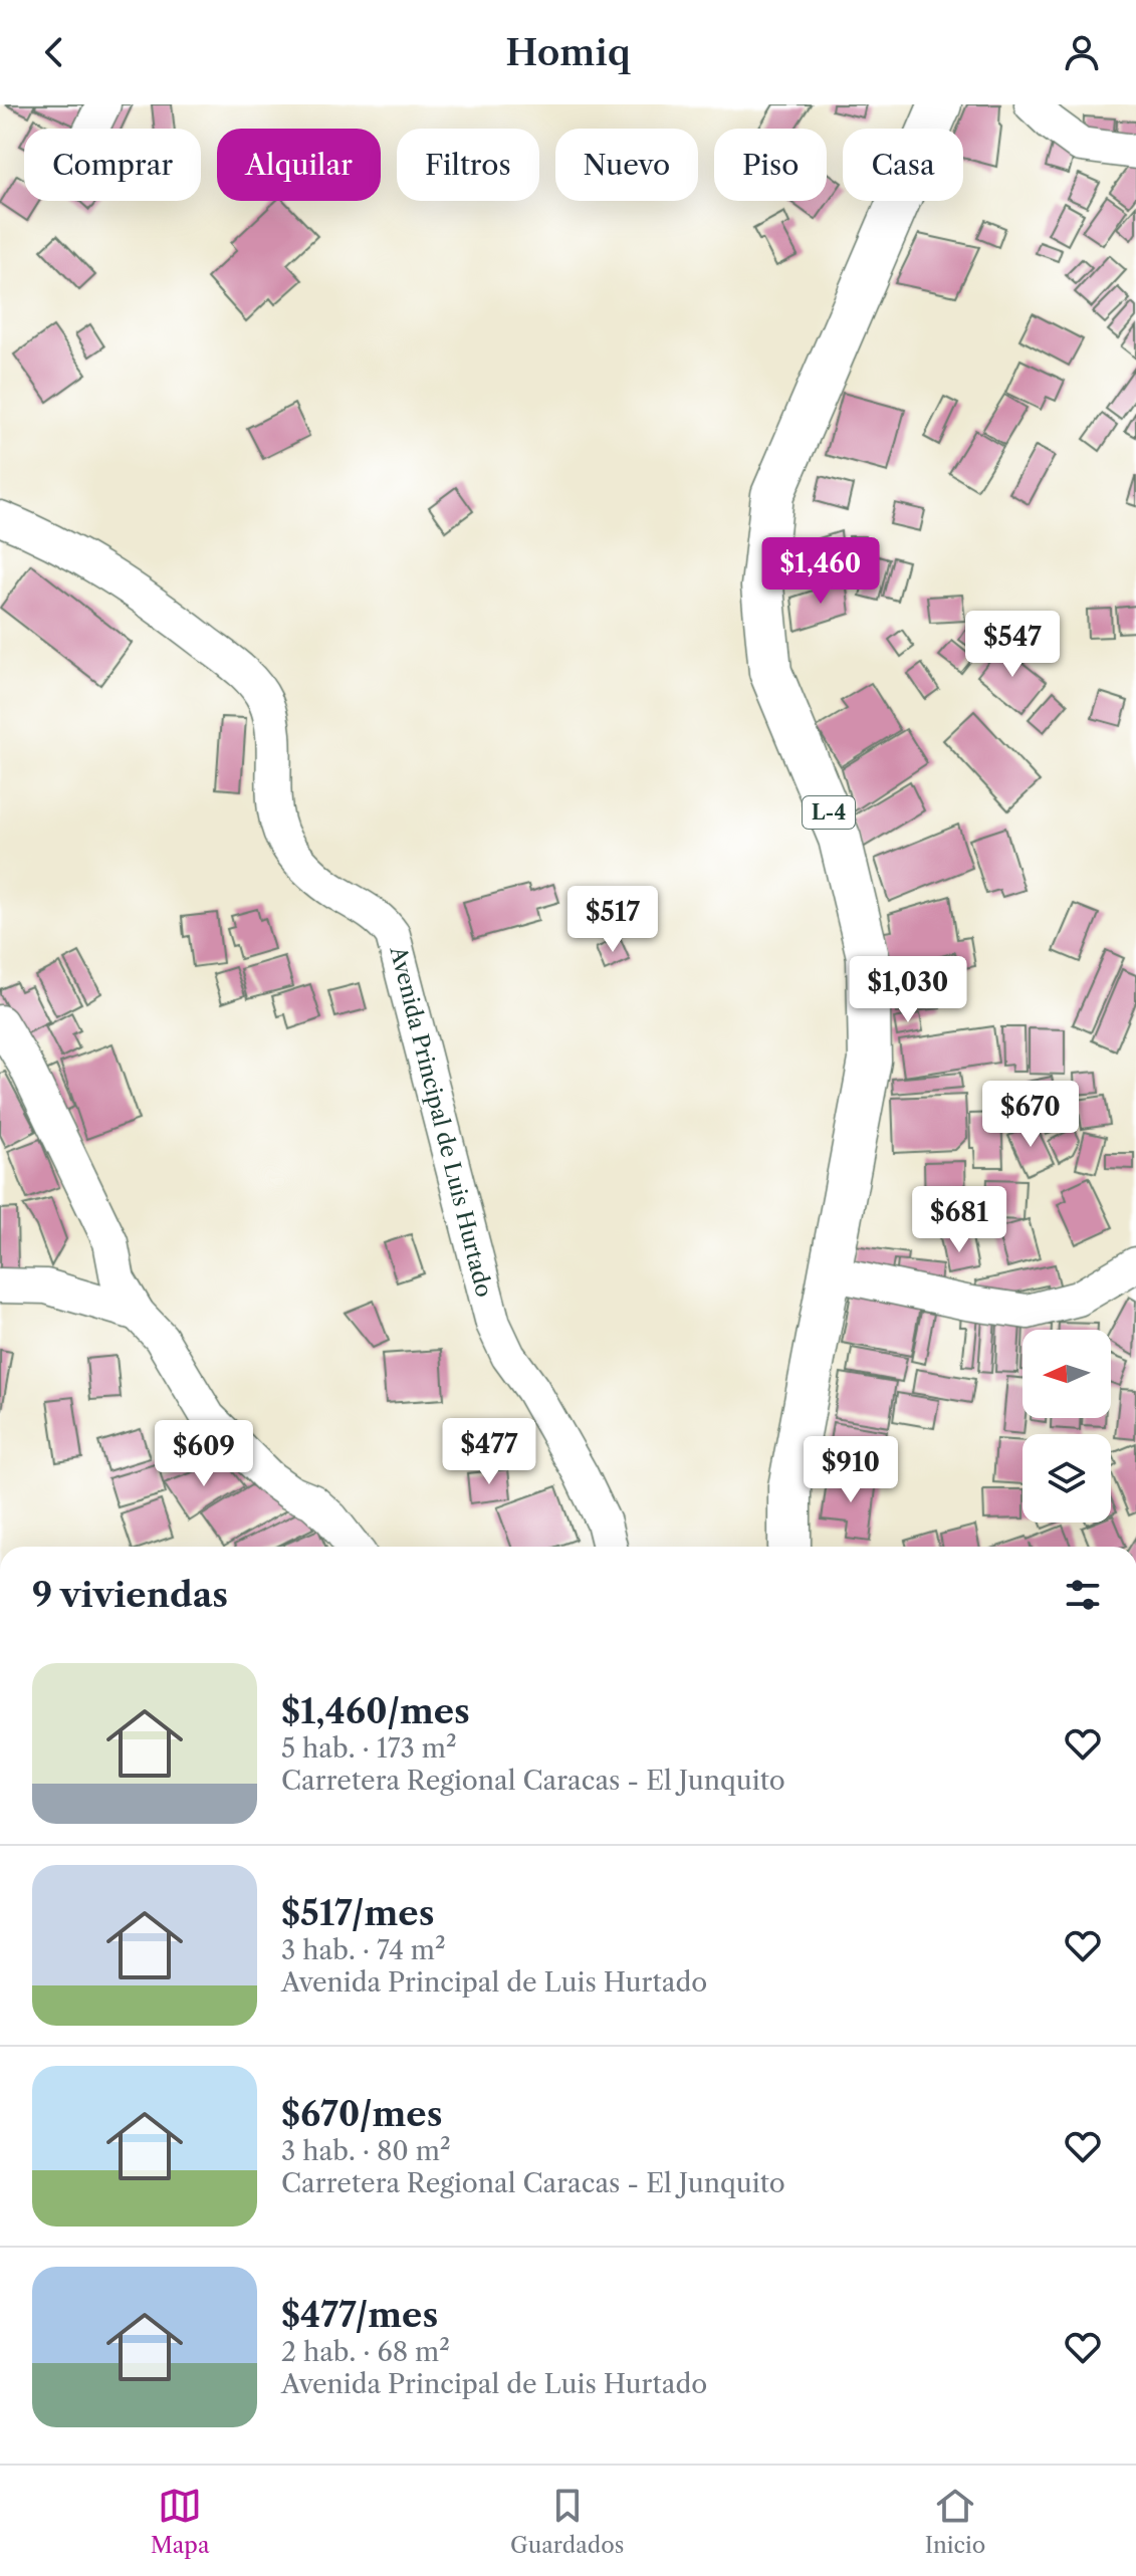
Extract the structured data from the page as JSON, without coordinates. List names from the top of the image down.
{
  "streets": {
    "main road": ["L-4"],
    "street": ["Avenida Principal de Luis Hurtado"]
  },
  "north": "left",
  "page": {
    "header": "Homiq",
    "chip": [
      "Comprar",
      "Alquilar",
      "Filtros",
      "Nuevo",
      "Piso",
      "Casa"
    ],
    "price": [
      "$1,460",
      "$547",
      "$517",
      "$1,030",
      "$670",
      "$681",
      "$477",
      "$609",
      "$910"
    ],
    "heading": "9 viviendas",
    "list": [
      {
        "name": "$1,460/mes",
        "note": "5 hab. · 173 m² · Carretera Regional Caracas - El Junquito"
      },
      {
        "name": "$517/mes",
        "note": "3 hab. · 74 m² · Avenida Principal de Luis Hurtado"
      },
      {
        "name": "$670/mes",
        "note": "3 hab. · 80 m² · Carretera Regional Caracas - El Junquito"
      },
      {
        "name": "$477/mes",
        "note": "2 hab. · 68 m² · Avenida Principal de Luis Hurtado"
      }
    ],
    "tabs": ["Mapa", "Guardados", "Inicio"]
  }
}
